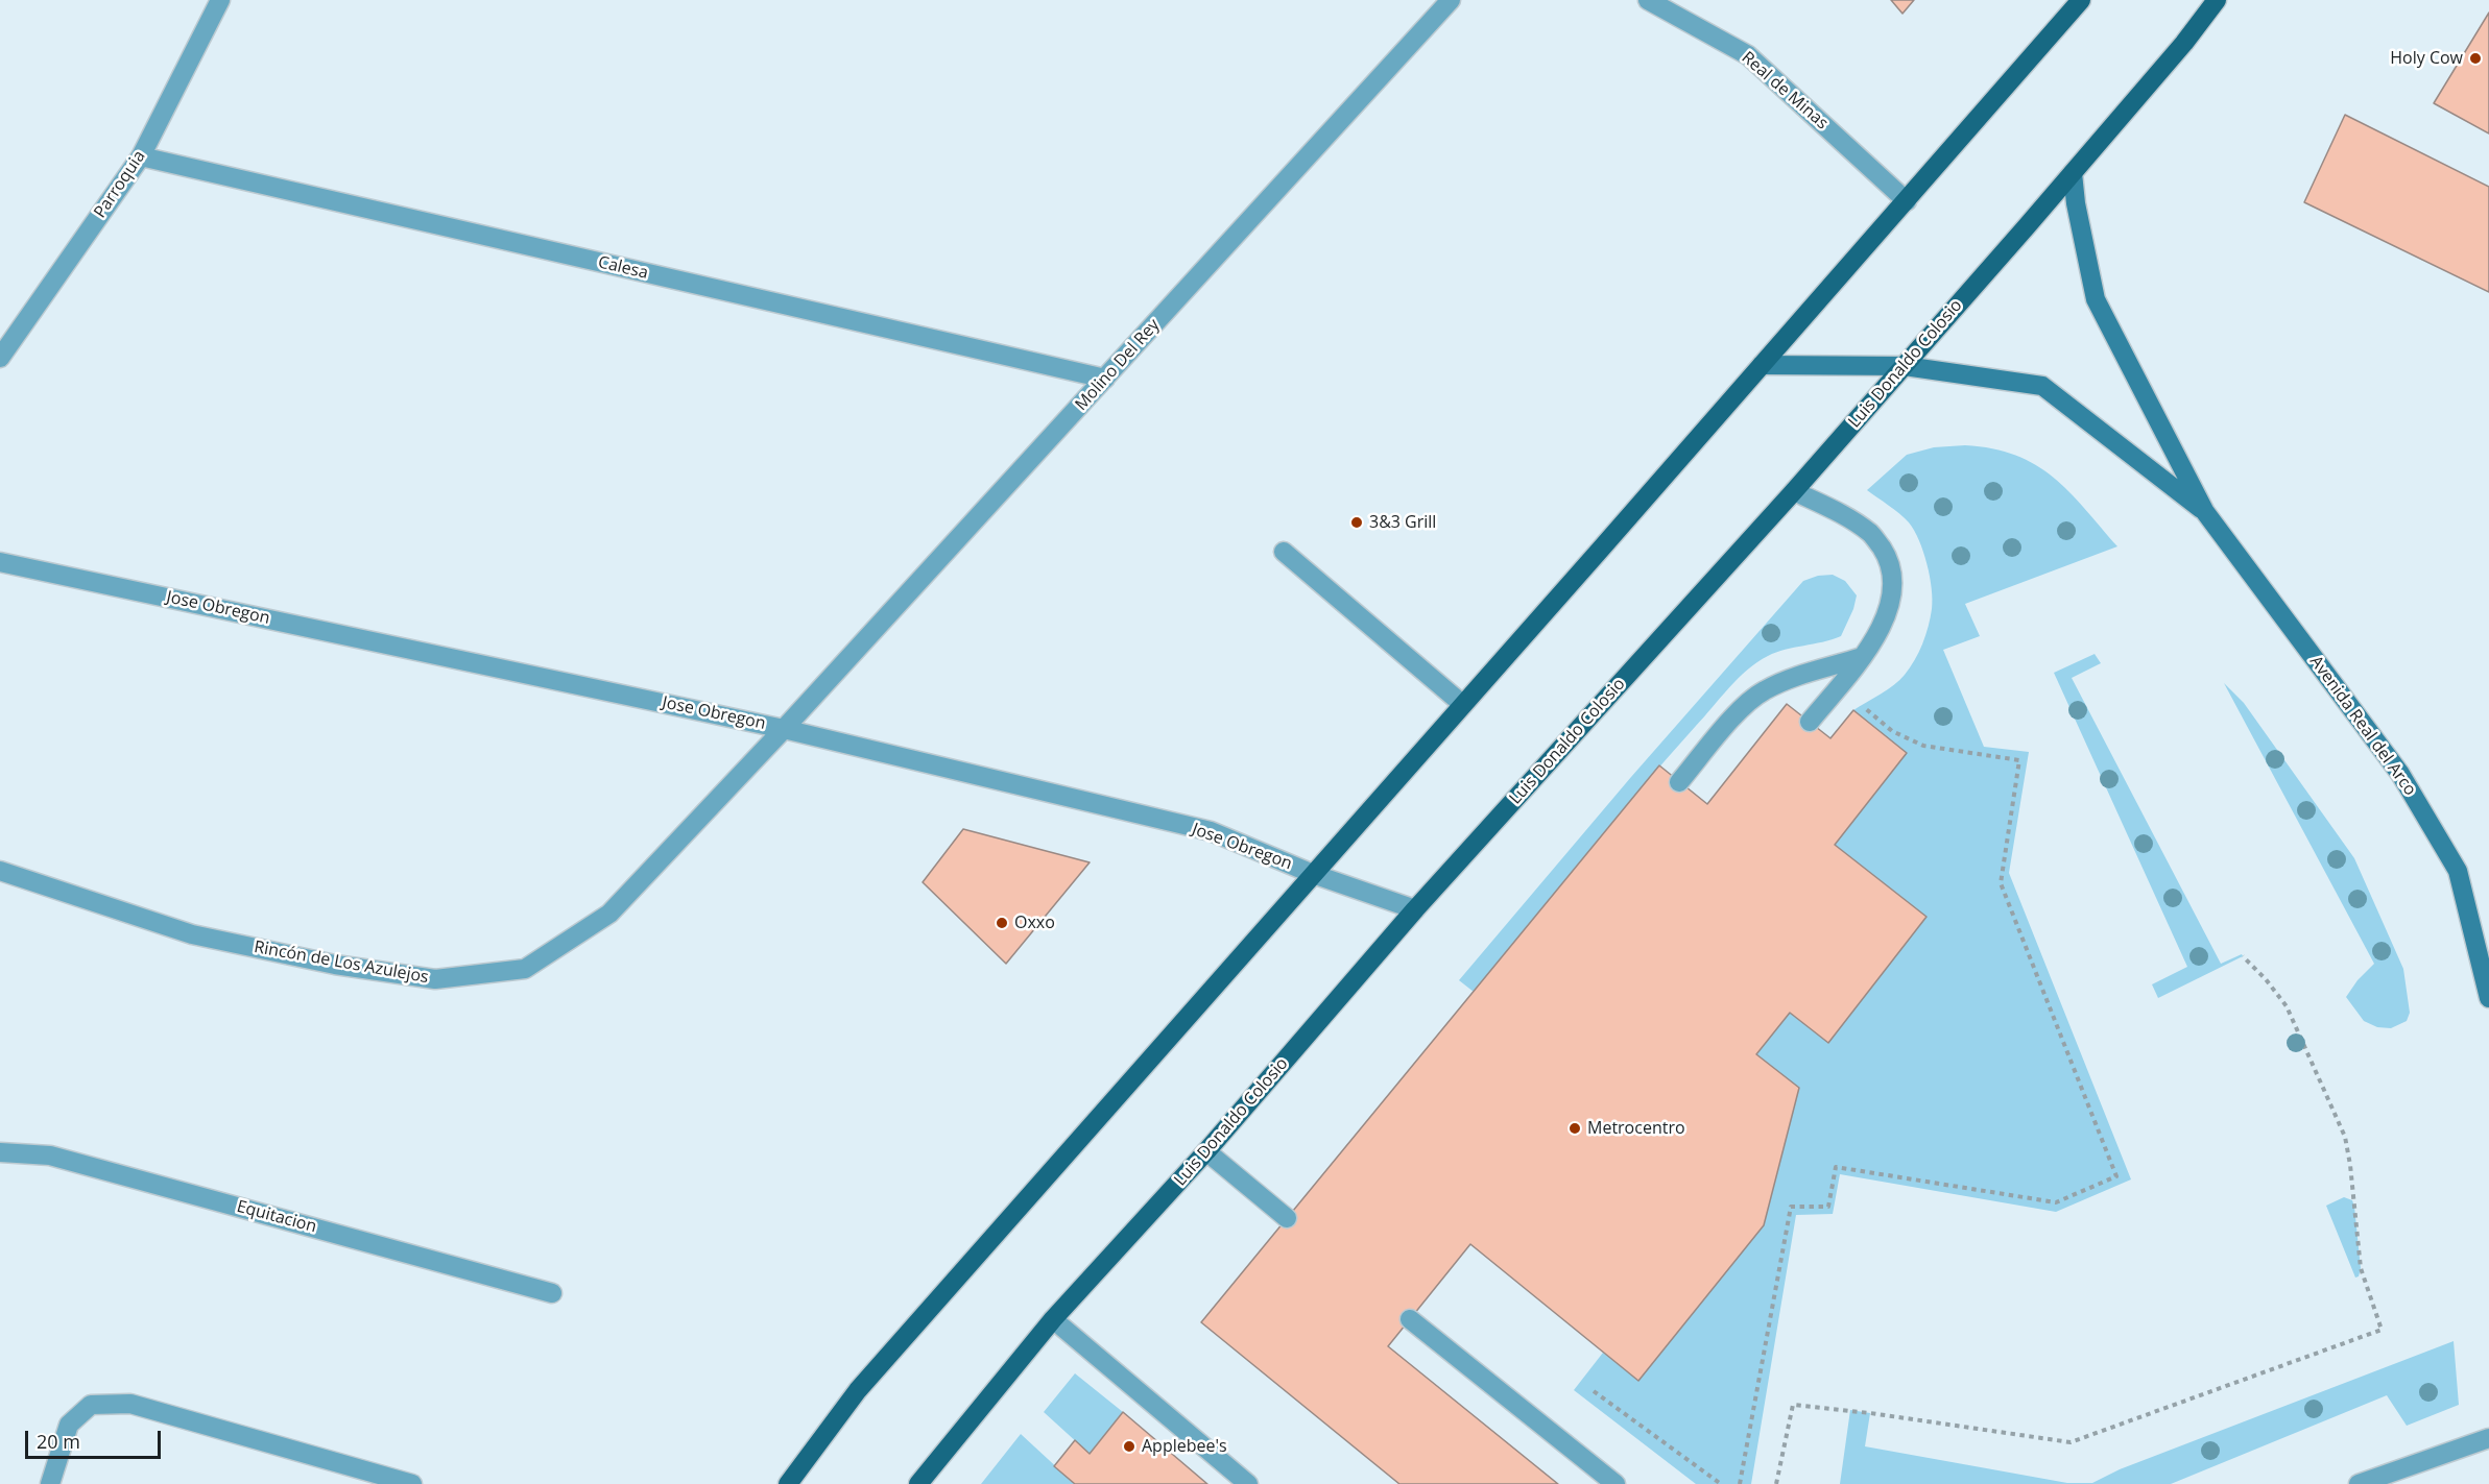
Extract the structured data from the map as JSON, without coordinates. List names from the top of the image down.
{
  "streets": {
    "main road": ["Luis Donaldo Colosio"],
    "street": [
      "Real de Minas",
      "Parroquia",
      "Calesa",
      "Molino Del Rey",
      "Jose Obregon",
      "Avenida Real del Arco",
      "Rincón de Los Azulejos",
      "Equitacion"
    ]
  },
  "crossings": [
    ["Parroquia", "Calesa"],
    ["Calesa", "Molino Del Rey"],
    ["Luis Donaldo Colosio", "Jose Obregon"],
    ["Luis Donaldo Colosio", "Avenida Real del Arco"],
    ["Molino Del Rey", "Jose Obregon"],
    ["Molino Del Rey", "Rincón de Los Azulejos"],
    ["Jose Obregon", "Rincón de Los Azulejos"]
  ],
  "places": [
    "Holy Cow",
    "3&3 Grill",
    "Oxxo",
    "Metrocentro",
    "Applebee's"
  ],
  "scale_bar": "20 m"
}
